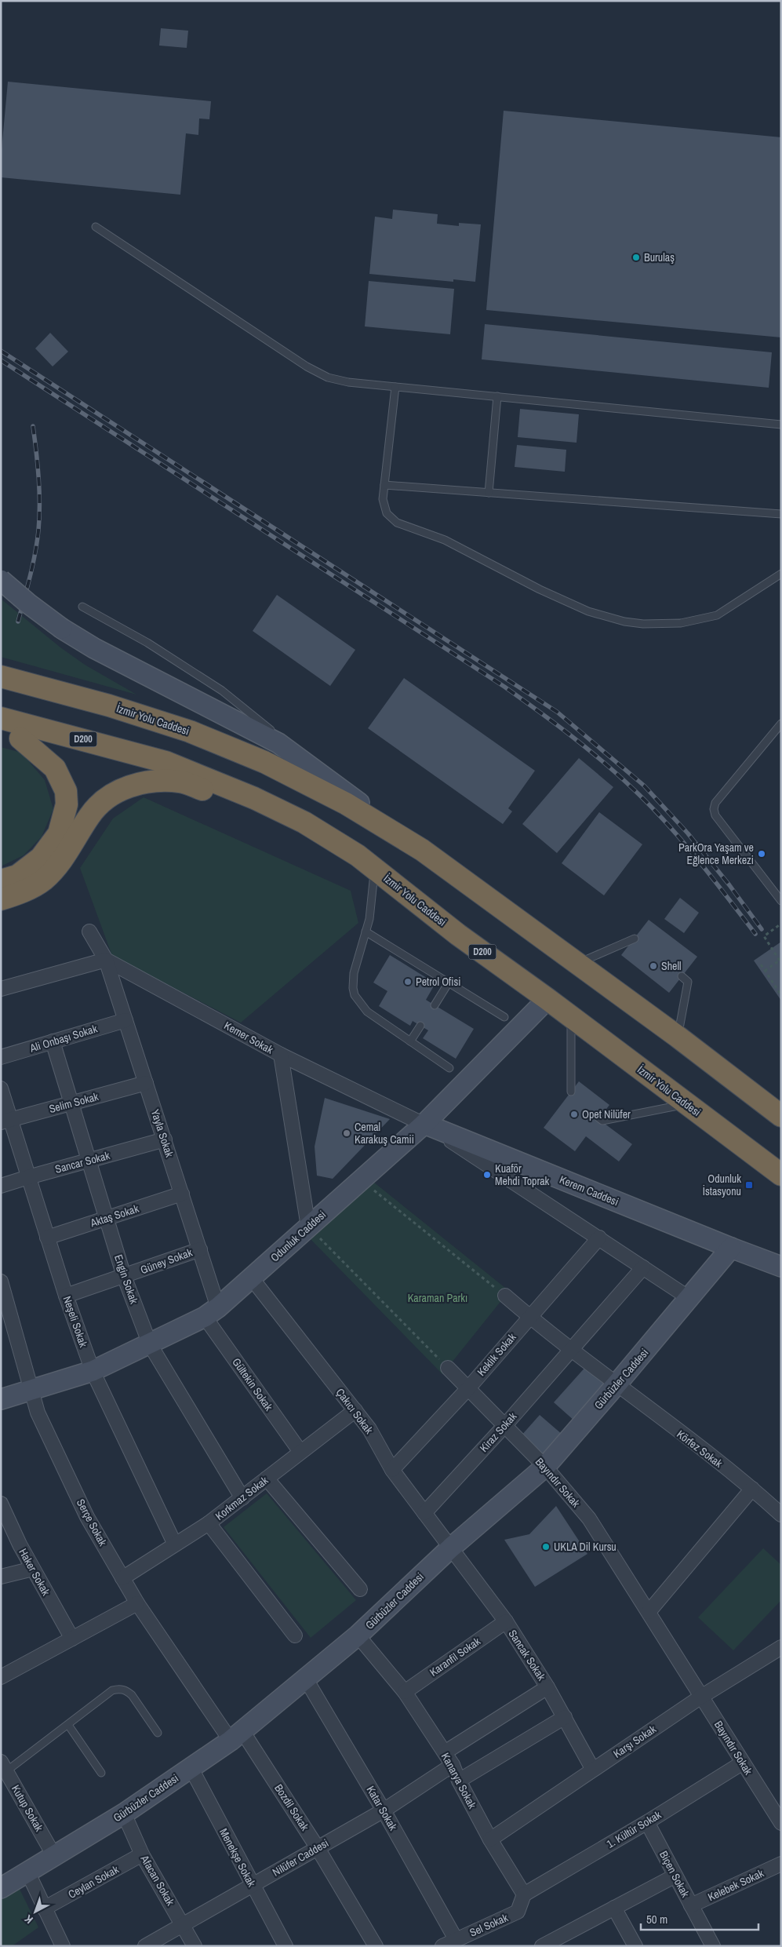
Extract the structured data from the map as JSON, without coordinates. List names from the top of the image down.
{
  "streets": {
    "highway": ["İzmir Yolu Caddesi", "D200"],
    "street": [
      "Kemer Sokak",
      "Ali Onbaşı Sokak",
      "Selim Sokak",
      "Yayla Sokak",
      "Sancar Sokak",
      "Kerem Caddesi",
      "Aktaş Sokak",
      "Odunluk Caddesi",
      "Güney Sokak",
      "Engin Sokak",
      "Neşeli Sokak",
      "Keklik Sokak",
      "Gürbüzler Caddesi",
      "Gültekin Sokak",
      "Çakıcı Sokak",
      "Kiraz Sokak",
      "Körfez Sokak",
      "Bayındır Sokak",
      "Korkmaz Sokak",
      "Serçe Sokak",
      "Haker Sokak",
      "Sancak Sokak",
      "Karanfil Sokak",
      "Karşı Sokak",
      "Kanarya Sokak",
      "Bozdil Sokak",
      "Kutup Sokak",
      "Katar Sokak",
      "1. Kültür Sokak",
      "Menekşe Sokak",
      "Nilüfer Caddesi",
      "Biçen Sokak",
      "Afacan Sokak",
      "Ceylan Sokak",
      "Kelebek Sokak",
      "Sel Sokak"
    ]
  },
  "crossings": [
    ["İzmir Yolu Caddesi", "Odunluk Caddesi"],
    ["Kemer Sokak", "Yayla Sokak"],
    ["Kemer Sokak", "Kerem Caddesi"],
    ["Kemer Sokak", "Odunluk Caddesi"],
    ["Kemer Sokak", "Keklik Sokak"],
    ["Kemer Sokak", "Gürbüzler Caddesi"],
    ["Kemer Sokak", "Kiraz Sokak"],
    ["Ali Onbaşı Sokak", "Yayla Sokak"],
    ["Ali Onbaşı Sokak", "Engin Sokak"],
    ["Selim Sokak", "Yayla Sokak"],
    ["Selim Sokak", "Engin Sokak"],
    ["Selim Sokak", "Neşeli Sokak"],
    ["Yayla Sokak", "Sancar Sokak"],
    ["Yayla Sokak", "Aktaş Sokak"],
    ["Yayla Sokak", "Odunluk Caddesi"],
    ["Yayla Sokak", "Güney Sokak"],
    ["Yayla Sokak", "Gültekin Sokak"],
    ["Sancar Sokak", "Engin Sokak"],
    ["Sancar Sokak", "Neşeli Sokak"],
    ["Kerem Caddesi", "Odunluk Caddesi"],
    ["Kerem Caddesi", "Gürbüzler Caddesi"],
    ["Aktaş Sokak", "Engin Sokak"],
    ["Aktaş Sokak", "Neşeli Sokak"],
    ["Odunluk Caddesi", "Engin Sokak"],
    ["Odunluk Caddesi", "Neşeli Sokak"],
    ["Odunluk Caddesi", "Gültekin Sokak"],
    ["Odunluk Caddesi", "Çakıcı Sokak"],
    ["Odunluk Caddesi", "Serçe Sokak"],
    ["Güney Sokak", "Engin Sokak"],
    ["Güney Sokak", "Neşeli Sokak"],
    ["Engin Sokak", "Korkmaz Sokak"],
    ["Neşeli Sokak", "Korkmaz Sokak"],
    ["Keklik Sokak", "Çakıcı Sokak"],
    ["Keklik Sokak", "Bayındır Sokak"],
    ["Gürbüzler Caddesi", "Çakıcı Sokak"],
    ["Gürbüzler Caddesi", "Körfez Sokak"],
    ["Gürbüzler Caddesi", "Bayındır Sokak"],
    ["Gürbüzler Caddesi", "Serçe Sokak"],
    ["Gürbüzler Caddesi", "Sancak Sokak"],
    ["Gürbüzler Caddesi", "Kanarya Sokak"],
    ["Gürbüzler Caddesi", "Bozdil Sokak"],
    ["Gürbüzler Caddesi", "Kutup Sokak"],
    ["Gürbüzler Caddesi", "Katar Sokak"],
    ["Gürbüzler Caddesi", "Menekşe Sokak"],
    ["Gürbüzler Caddesi", "Afacan Sokak"],
    ["Gültekin Sokak", "Korkmaz Sokak"],
    ["Çakıcı Sokak", "Kiraz Sokak"],
    ["Çakıcı Sokak", "Korkmaz Sokak"],
    ["Çakıcı Sokak", "Sancak Sokak"],
    ["Kiraz Sokak", "Bayındır Sokak"],
    ["Bayındır Sokak", "Karşı Sokak"],
    ["Bayındır Sokak", "1. Kültür Sokak"],
    ["Korkmaz Sokak", "Serçe Sokak"],
    ["Serçe Sokak", "Bozdil Sokak"],
    ["Sancak Sokak", "Karanfil Sokak"],
    ["Sancak Sokak", "Karşı Sokak"],
    ["Karanfil Sokak", "Kanarya Sokak"],
    ["Karşı Sokak", "Kanarya Sokak"],
    ["Kanarya Sokak", "1. Kültür Sokak"],
    ["Kanarya Sokak", "Nilüfer Caddesi"],
    ["Kanarya Sokak", "Sel Sokak"],
    ["Bozdil Sokak", "Nilüfer Caddesi"],
    ["Katar Sokak", "Nilüfer Caddesi"],
    ["Katar Sokak", "Sel Sokak"],
    ["1. Kültür Sokak", "Biçen Sokak"],
    ["1. Kültür Sokak", "Sel Sokak"],
    ["Menekşe Sokak", "Nilüfer Caddesi"],
    ["Nilüfer Caddesi", "Afacan Sokak"],
    ["Biçen Sokak", "Kelebek Sokak"],
    ["Afacan Sokak", "Ceylan Sokak"]
  ],
  "parks": ["Karaman Parkı"],
  "places": {
    "other": [
      "Burulaş",
      "ParkOra Yaşam ve Eğlence Merkezi",
      "Shell",
      "Petrol Ofisi",
      "Opet Nilüfer",
      "Cemal Karakuş Camii",
      "Kuaför Mehdi Toprak",
      "UKLA Dil Kursu"
    ],
    "transit": ["Odunluk İstasyonu"]
  },
  "scale_bar": "50 m",
  "north": "bottom left"
}
